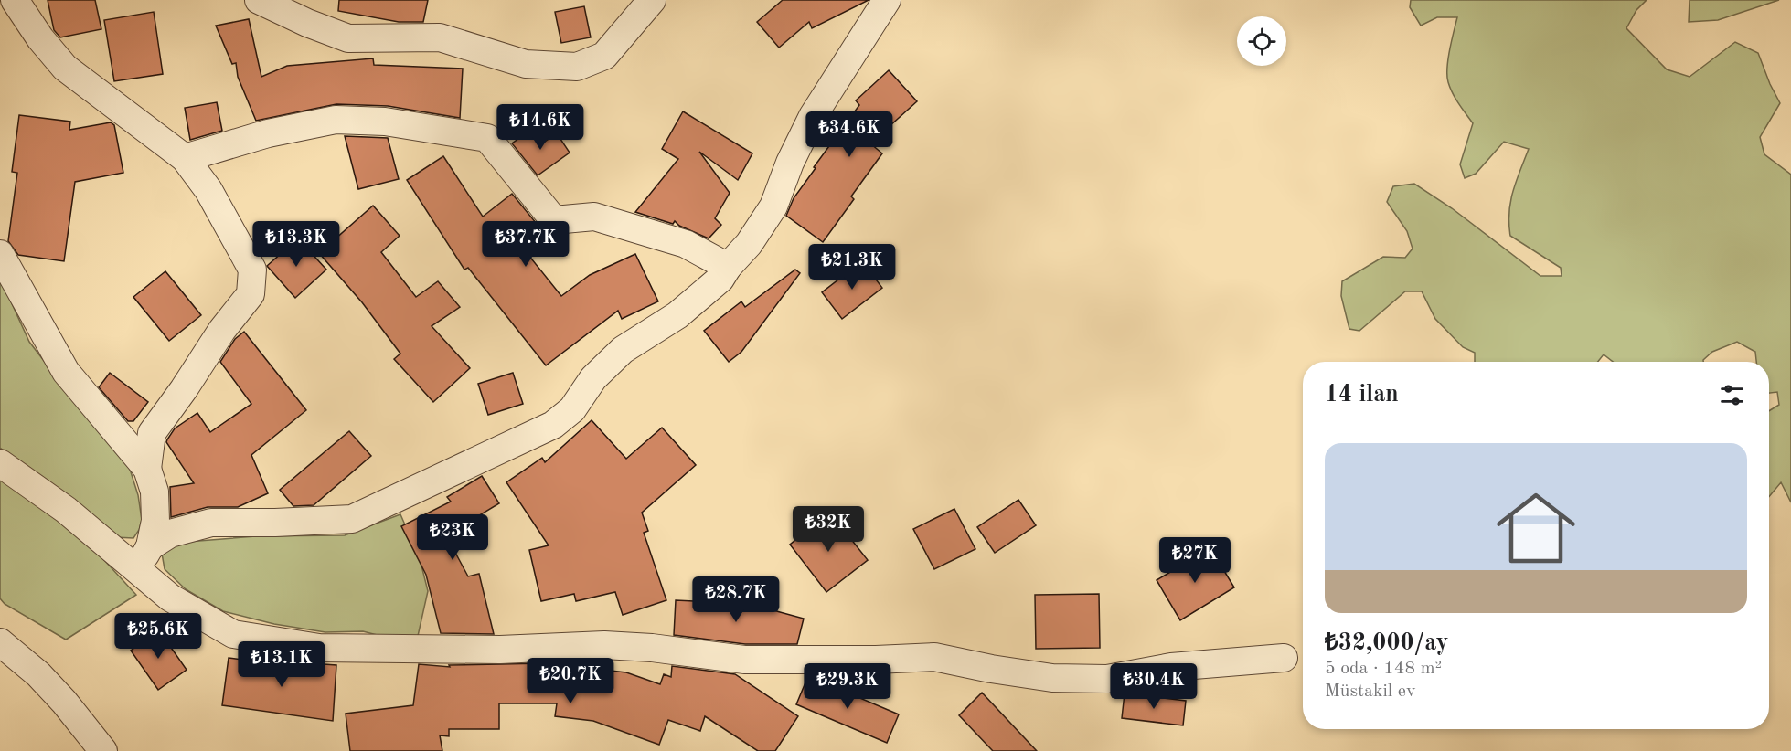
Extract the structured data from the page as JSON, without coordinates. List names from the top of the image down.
{
  "page": {
    "price": [
      "₺14.6K",
      "₺34.6K",
      "₺13.3K",
      "₺37.7K",
      "₺21.3K",
      "₺32K",
      "₺23K",
      "₺27K",
      "₺28.7K",
      "₺25.6K",
      "₺13.1K",
      "₺20.7K",
      "₺29.3K",
      "₺30.4K"
    ],
    "heading": "14 ilan",
    "list": [
      {
        "name": "₺32,000/ay",
        "note": "5 oda · 148 m² · Müstakil ev"
      }
    ]
  }
}
